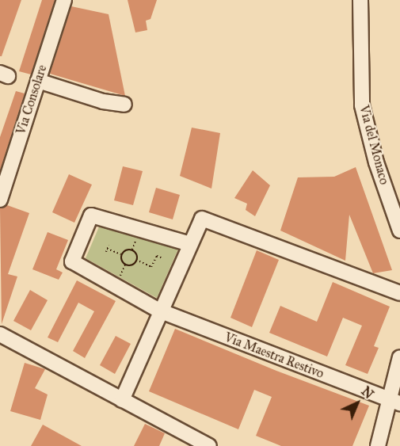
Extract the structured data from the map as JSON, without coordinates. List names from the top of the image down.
{
  "streets": {
    "street": ["Via Consolare", "Via del Monaco", "Via Maestra Restivo"]
  },
  "north": "top right"
}
